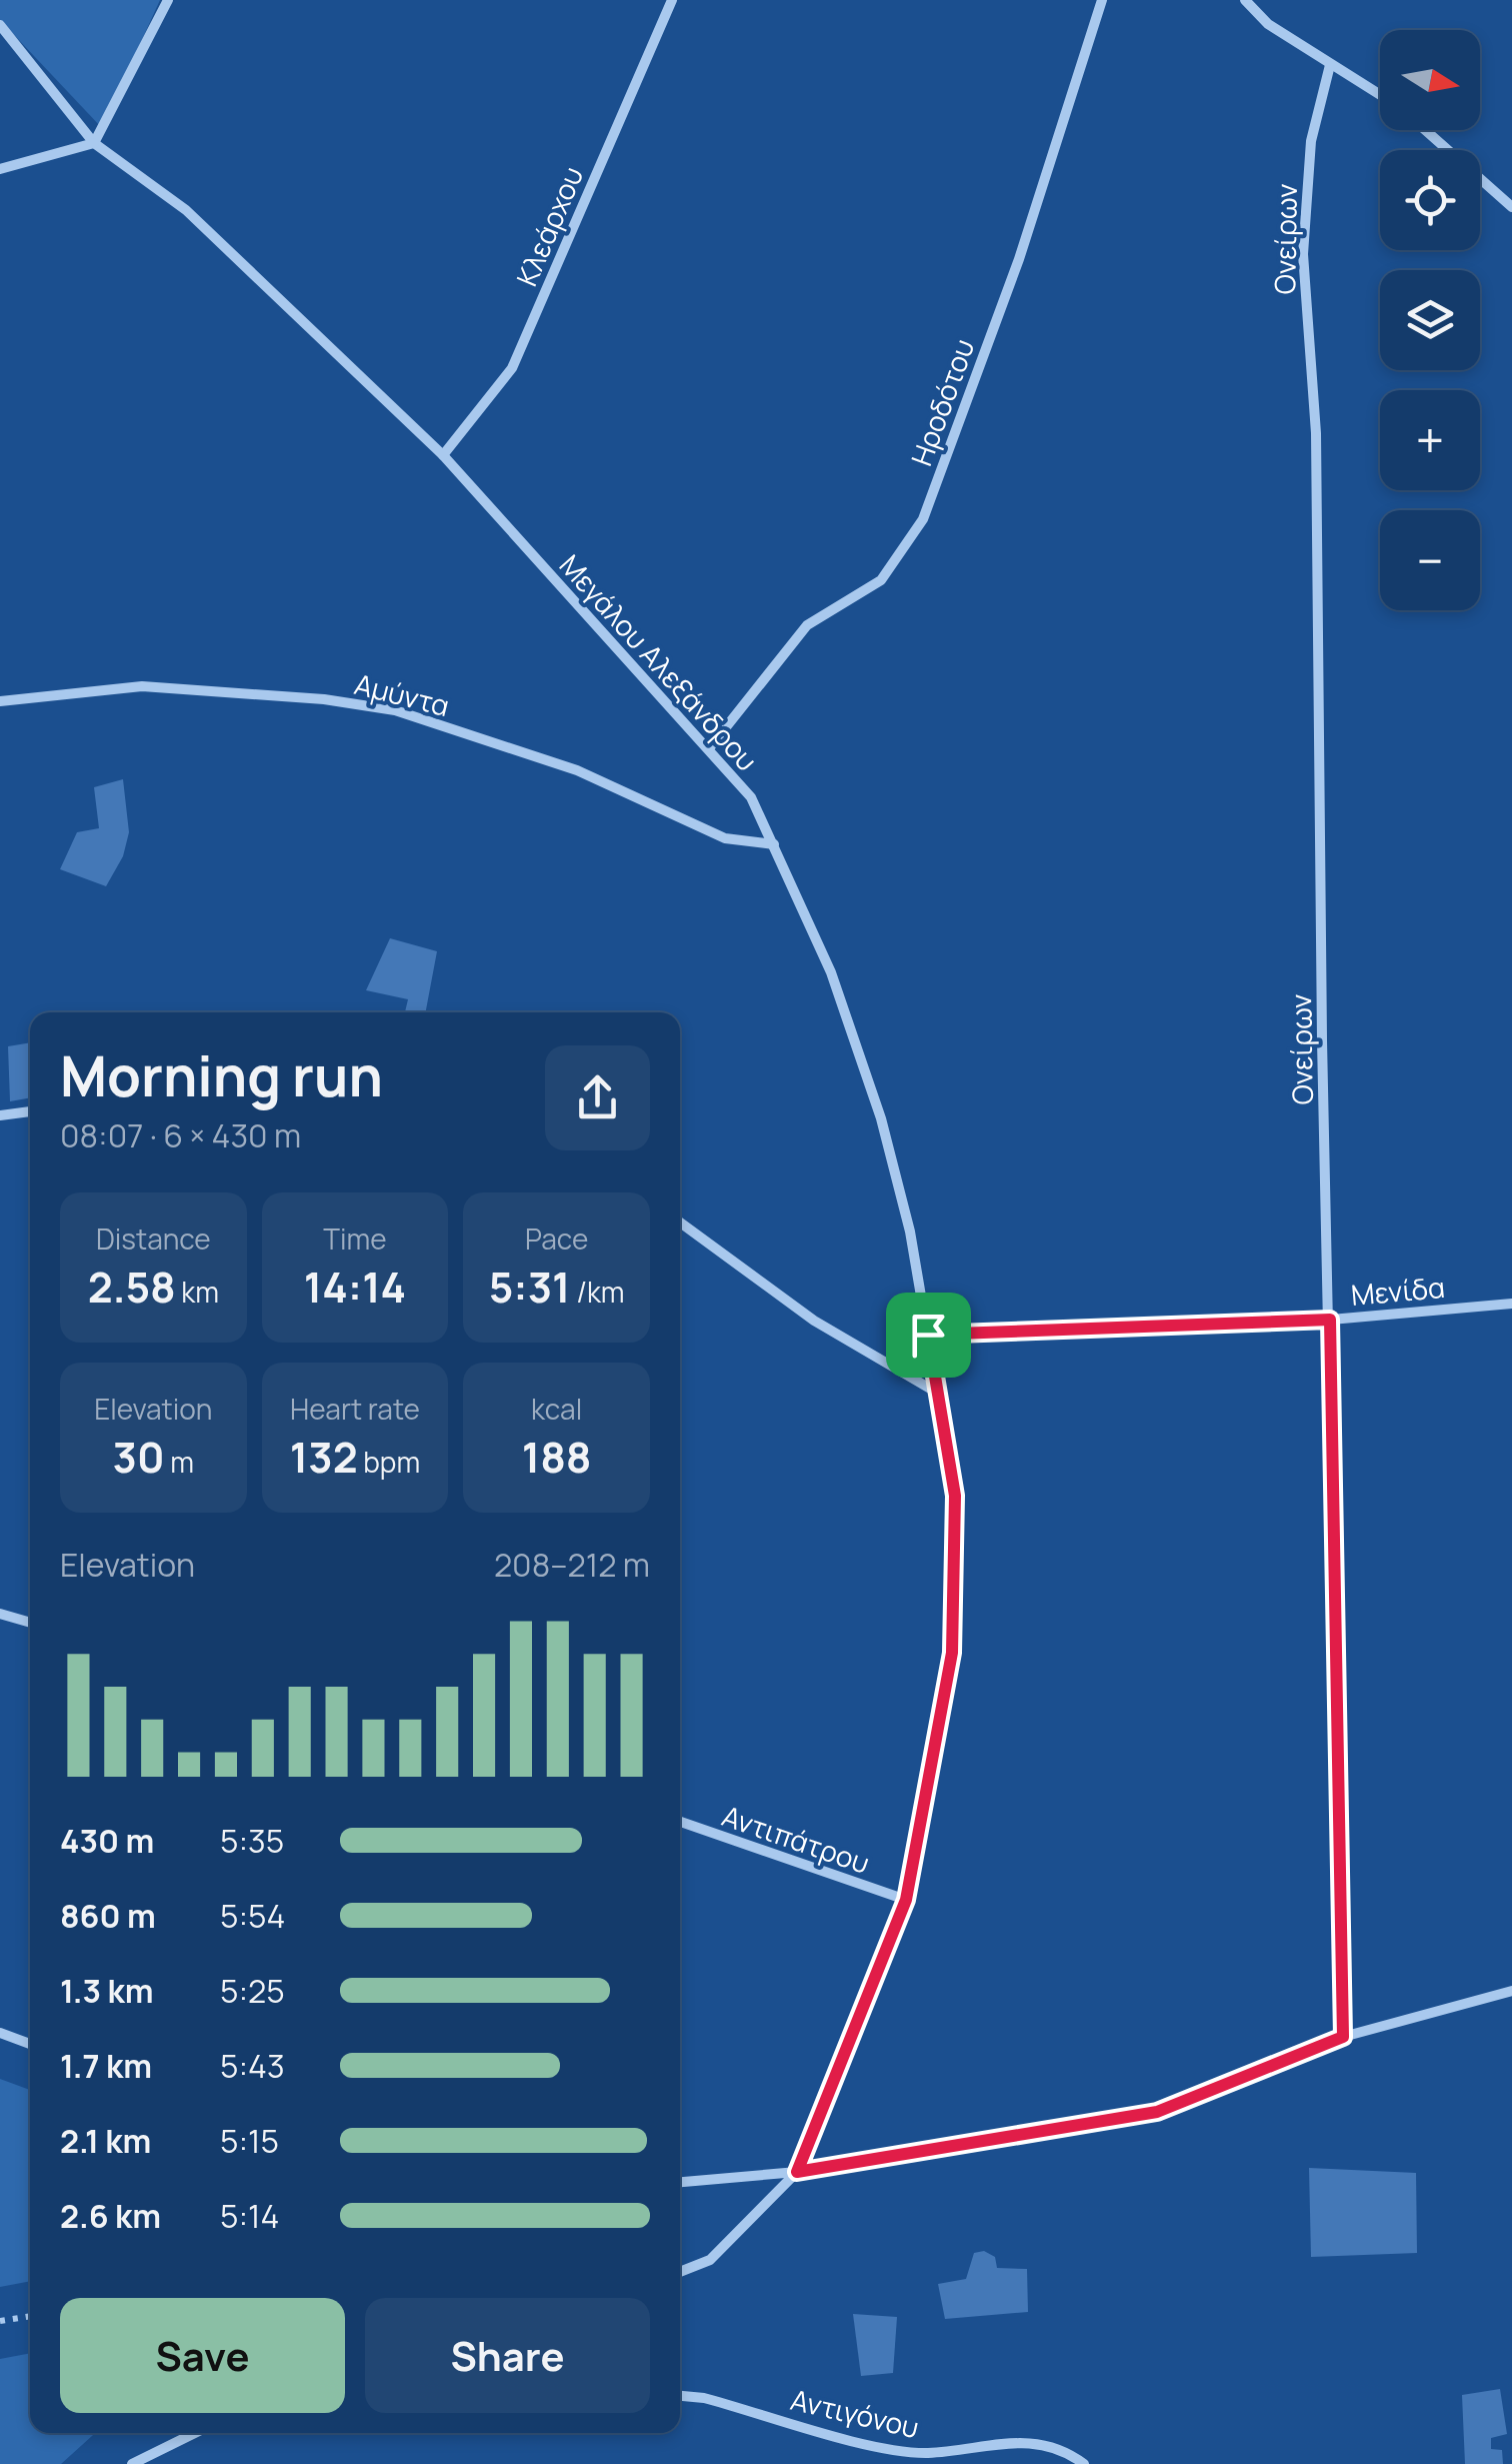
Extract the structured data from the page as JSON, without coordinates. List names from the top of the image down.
{
  "streets": {
    "street": [
      "Κλεάρχου",
      "Ονείρων",
      "Ηροδότου",
      "Μεγάλου Αλεξάνδρου",
      "Αμύντα",
      "Μενίδα",
      "Αντιπάτρου",
      "Αντιγόνου"
    ]
  },
  "crossings": [
    ["Κλεάρχου", "Μεγάλου Αλεξάνδρου"],
    ["Ονείρων", "Μενίδα"],
    ["Ηροδότου", "Μεγάλου Αλεξάνδρου"],
    ["Μεγάλου Αλεξάνδρου", "Αμύντα"],
    ["Μεγάλου Αλεξάνδρου", "Μενίδα"],
    ["Μεγάλου Αλεξάνδρου", "Αντιπάτρου"]
  ],
  "north": "right",
  "page": {
    "map_buttons": ["+", "−"],
    "heading": ["Morning run", "08:07 · 6 × 430 m"],
    "stats": [
      ["Distance", "2.58 km"],
      ["Time", "14:14"],
      ["Pace", "5:31 /km"],
      ["Elevation", "30 m"],
      ["Heart rate", "132 bpm"],
      ["kcal", "188"]
    ],
    "chart": ["Elevation", "208–212 m"],
    "list": [
      {
        "name": "430 m",
        "note": "5:35"
      },
      {
        "name": "860 m",
        "note": "5:54"
      },
      {
        "name": "1.3 km",
        "note": "5:25"
      },
      {
        "name": "1.7 km",
        "note": "5:43"
      },
      {
        "name": "2.1 km",
        "note": "5:15"
      },
      {
        "name": "2.6 km",
        "note": "5:14"
      }
    ],
    "buttons": ["Save", "Share"]
  }
}
